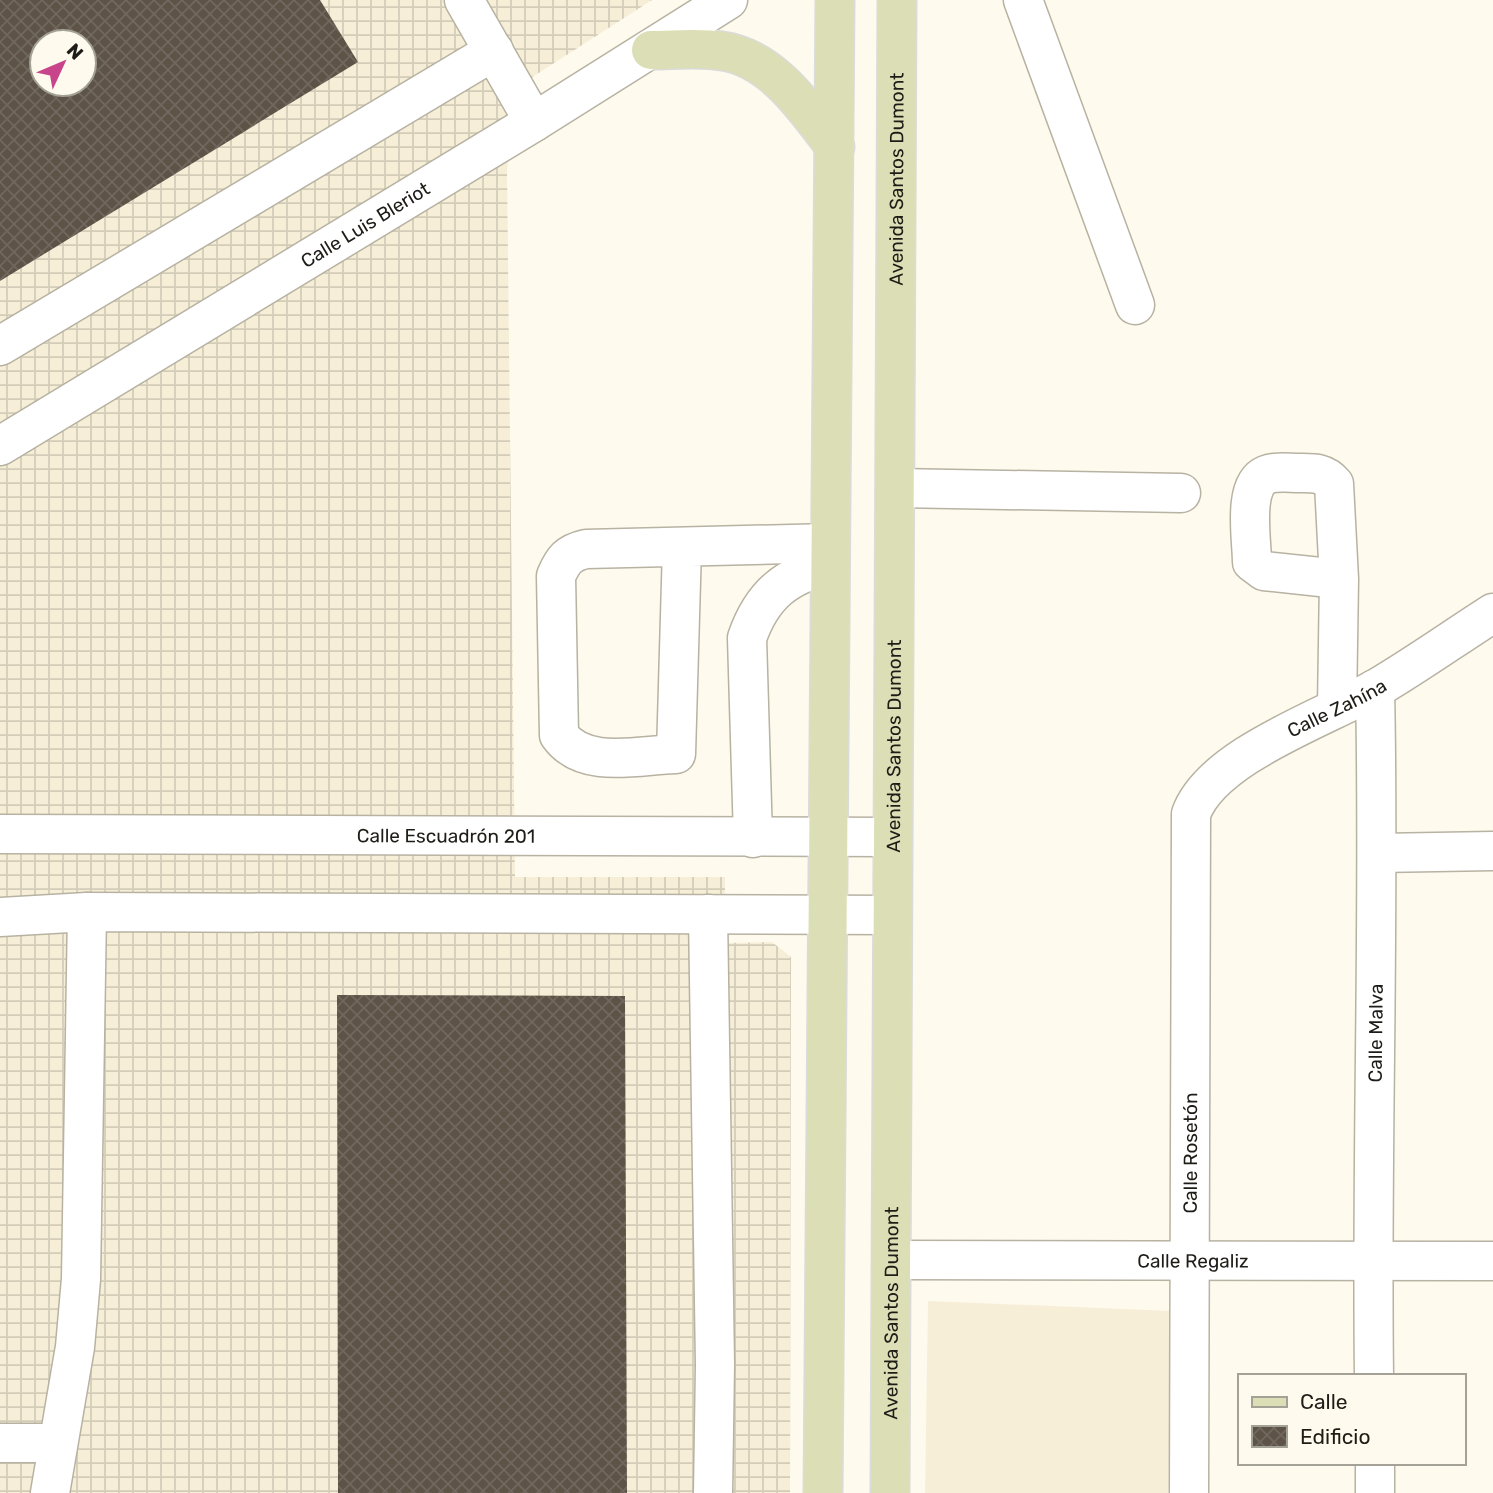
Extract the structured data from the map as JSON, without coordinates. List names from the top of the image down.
{
  "streets": {
    "main road": ["Avenida Santos Dumont"],
    "street": [
      "Calle Luis Bleriot",
      "Calle Zahína",
      "Calle Escuadrón 201",
      "Calle Malva",
      "Calle Rosetón",
      "Calle Regaliz"
    ]
  },
  "crossings": [
    ["Avenida Santos Dumont", "Calle Escuadrón 201"],
    ["Avenida Santos Dumont", "Calle Regaliz"],
    ["Calle Zahína", "Calle Malva"],
    ["Calle Zahína", "Calle Rosetón"],
    ["Calle Malva", "Calle Regaliz"],
    ["Calle Rosetón", "Calle Regaliz"]
  ],
  "legend": ["Calle", "Edificio"],
  "north": "top right"
}
